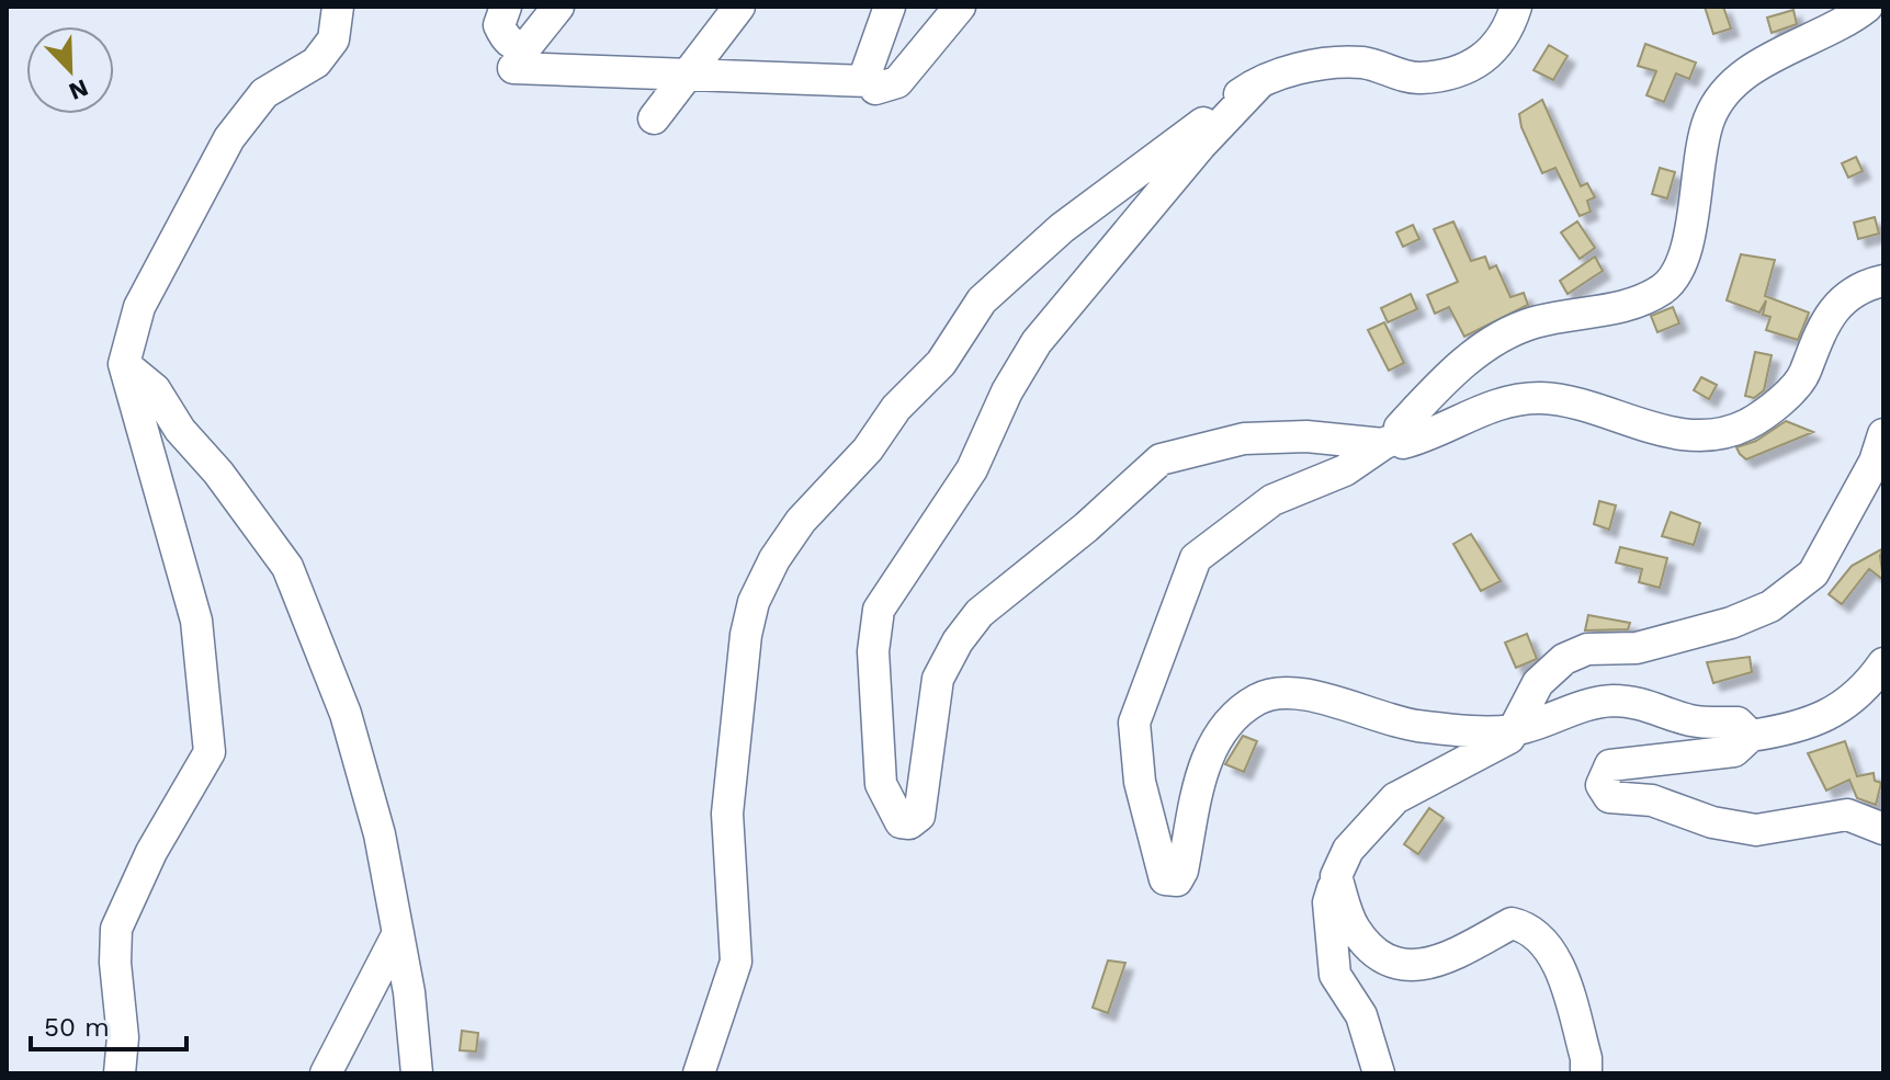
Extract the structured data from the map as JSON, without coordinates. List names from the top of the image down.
{
  "scale_bar": "50 m",
  "north": "bottom right"
}
